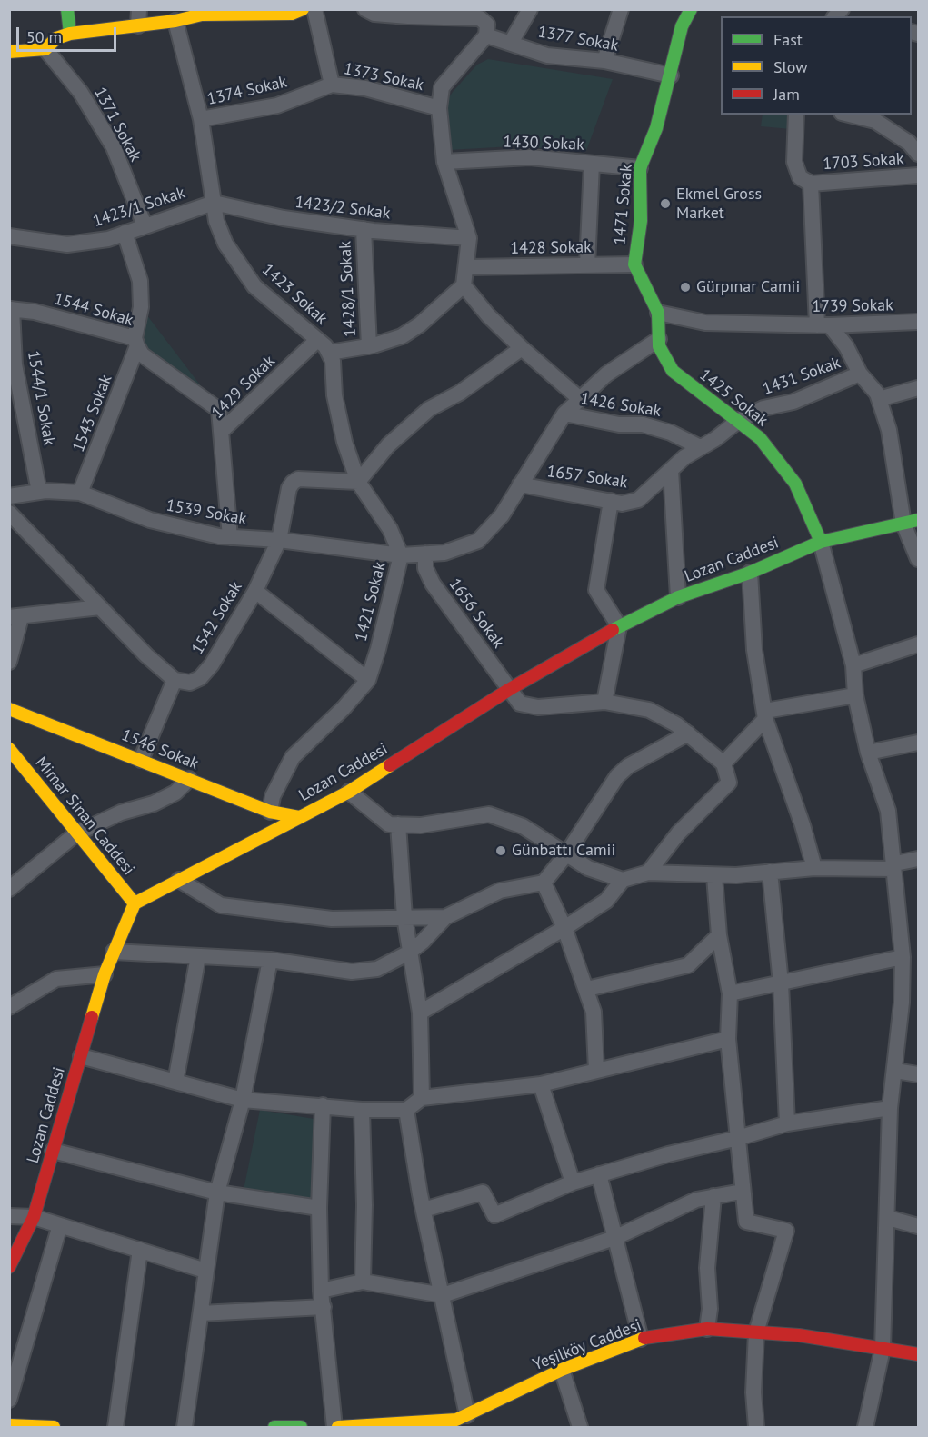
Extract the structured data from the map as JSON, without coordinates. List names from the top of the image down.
{
  "streets": {
    "street": [
      "1377 Sokak",
      "1373 Sokak",
      "1374 Sokak",
      "1371 Sokak",
      "1430 Sokak",
      "1703 Sokak",
      "1471 Sokak",
      "1423/1 Sokak",
      "1423/2 Sokak",
      "1428 Sokak",
      "1428/1 Sokak",
      "1423 Sokak",
      "1739 Sokak",
      "1544 Sokak",
      "1431 Sokak",
      "1429 Sokak",
      "1544/1 Sokak",
      "1425 Sokak",
      "1426 Sokak",
      "1543 Sokak",
      "1657 Sokak",
      "1539 Sokak",
      "Lozan Caddesi",
      "1421 Sokak",
      "1656 Sokak",
      "1542 Sokak",
      "1546 Sokak",
      "Mimar Sinan Caddesi",
      "Yeşilköy Caddesi"
    ]
  },
  "crossings": [
    ["1377 Sokak", "1471 Sokak"],
    ["1373 Sokak", "1374 Sokak"],
    ["1374 Sokak", "1423 Sokak"],
    ["1371 Sokak", "1423/1 Sokak"],
    ["1430 Sokak", "1471 Sokak"],
    ["1471 Sokak", "1428 Sokak"],
    ["1471 Sokak", "1739 Sokak"],
    ["1471 Sokak", "1425 Sokak"],
    ["1471 Sokak", "1421 Sokak"],
    ["1423/1 Sokak", "1423/2 Sokak"],
    ["1423/1 Sokak", "1423 Sokak"],
    ["1423/1 Sokak", "1543 Sokak"],
    ["1423/2 Sokak", "1428/1 Sokak"],
    ["1423/2 Sokak", "1423 Sokak"],
    ["1423 Sokak", "1429 Sokak"],
    ["1544 Sokak", "1429 Sokak"],
    ["1544 Sokak", "1544/1 Sokak"],
    ["1544 Sokak", "1543 Sokak"],
    ["1431 Sokak", "1425 Sokak"],
    ["1431 Sokak", "1426 Sokak"],
    ["1431 Sokak", "1657 Sokak"],
    ["1429 Sokak", "1539 Sokak"],
    ["1544/1 Sokak", "1539 Sokak"],
    ["1425 Sokak", "Lozan Caddesi"],
    ["1425 Sokak", "1421 Sokak"],
    ["1426 Sokak", "1657 Sokak"],
    ["1426 Sokak", "1421 Sokak"],
    ["1543 Sokak", "1539 Sokak"],
    ["1657 Sokak", "1421 Sokak"],
    ["1539 Sokak", "1421 Sokak"],
    ["1539 Sokak", "1542 Sokak"],
    ["Lozan Caddesi", "1656 Sokak"],
    ["Lozan Caddesi", "1546 Sokak"],
    ["Lozan Caddesi", "Mimar Sinan Caddesi"],
    ["1421 Sokak", "1656 Sokak"],
    ["1421 Sokak", "1546 Sokak"]
  ],
  "places": ["Ekmel Gross Market", "Gürpınar Camii", "Günbattı Camii"],
  "legend": ["Fast", "Slow", "Jam"],
  "scale_bar": "50 m"
}
